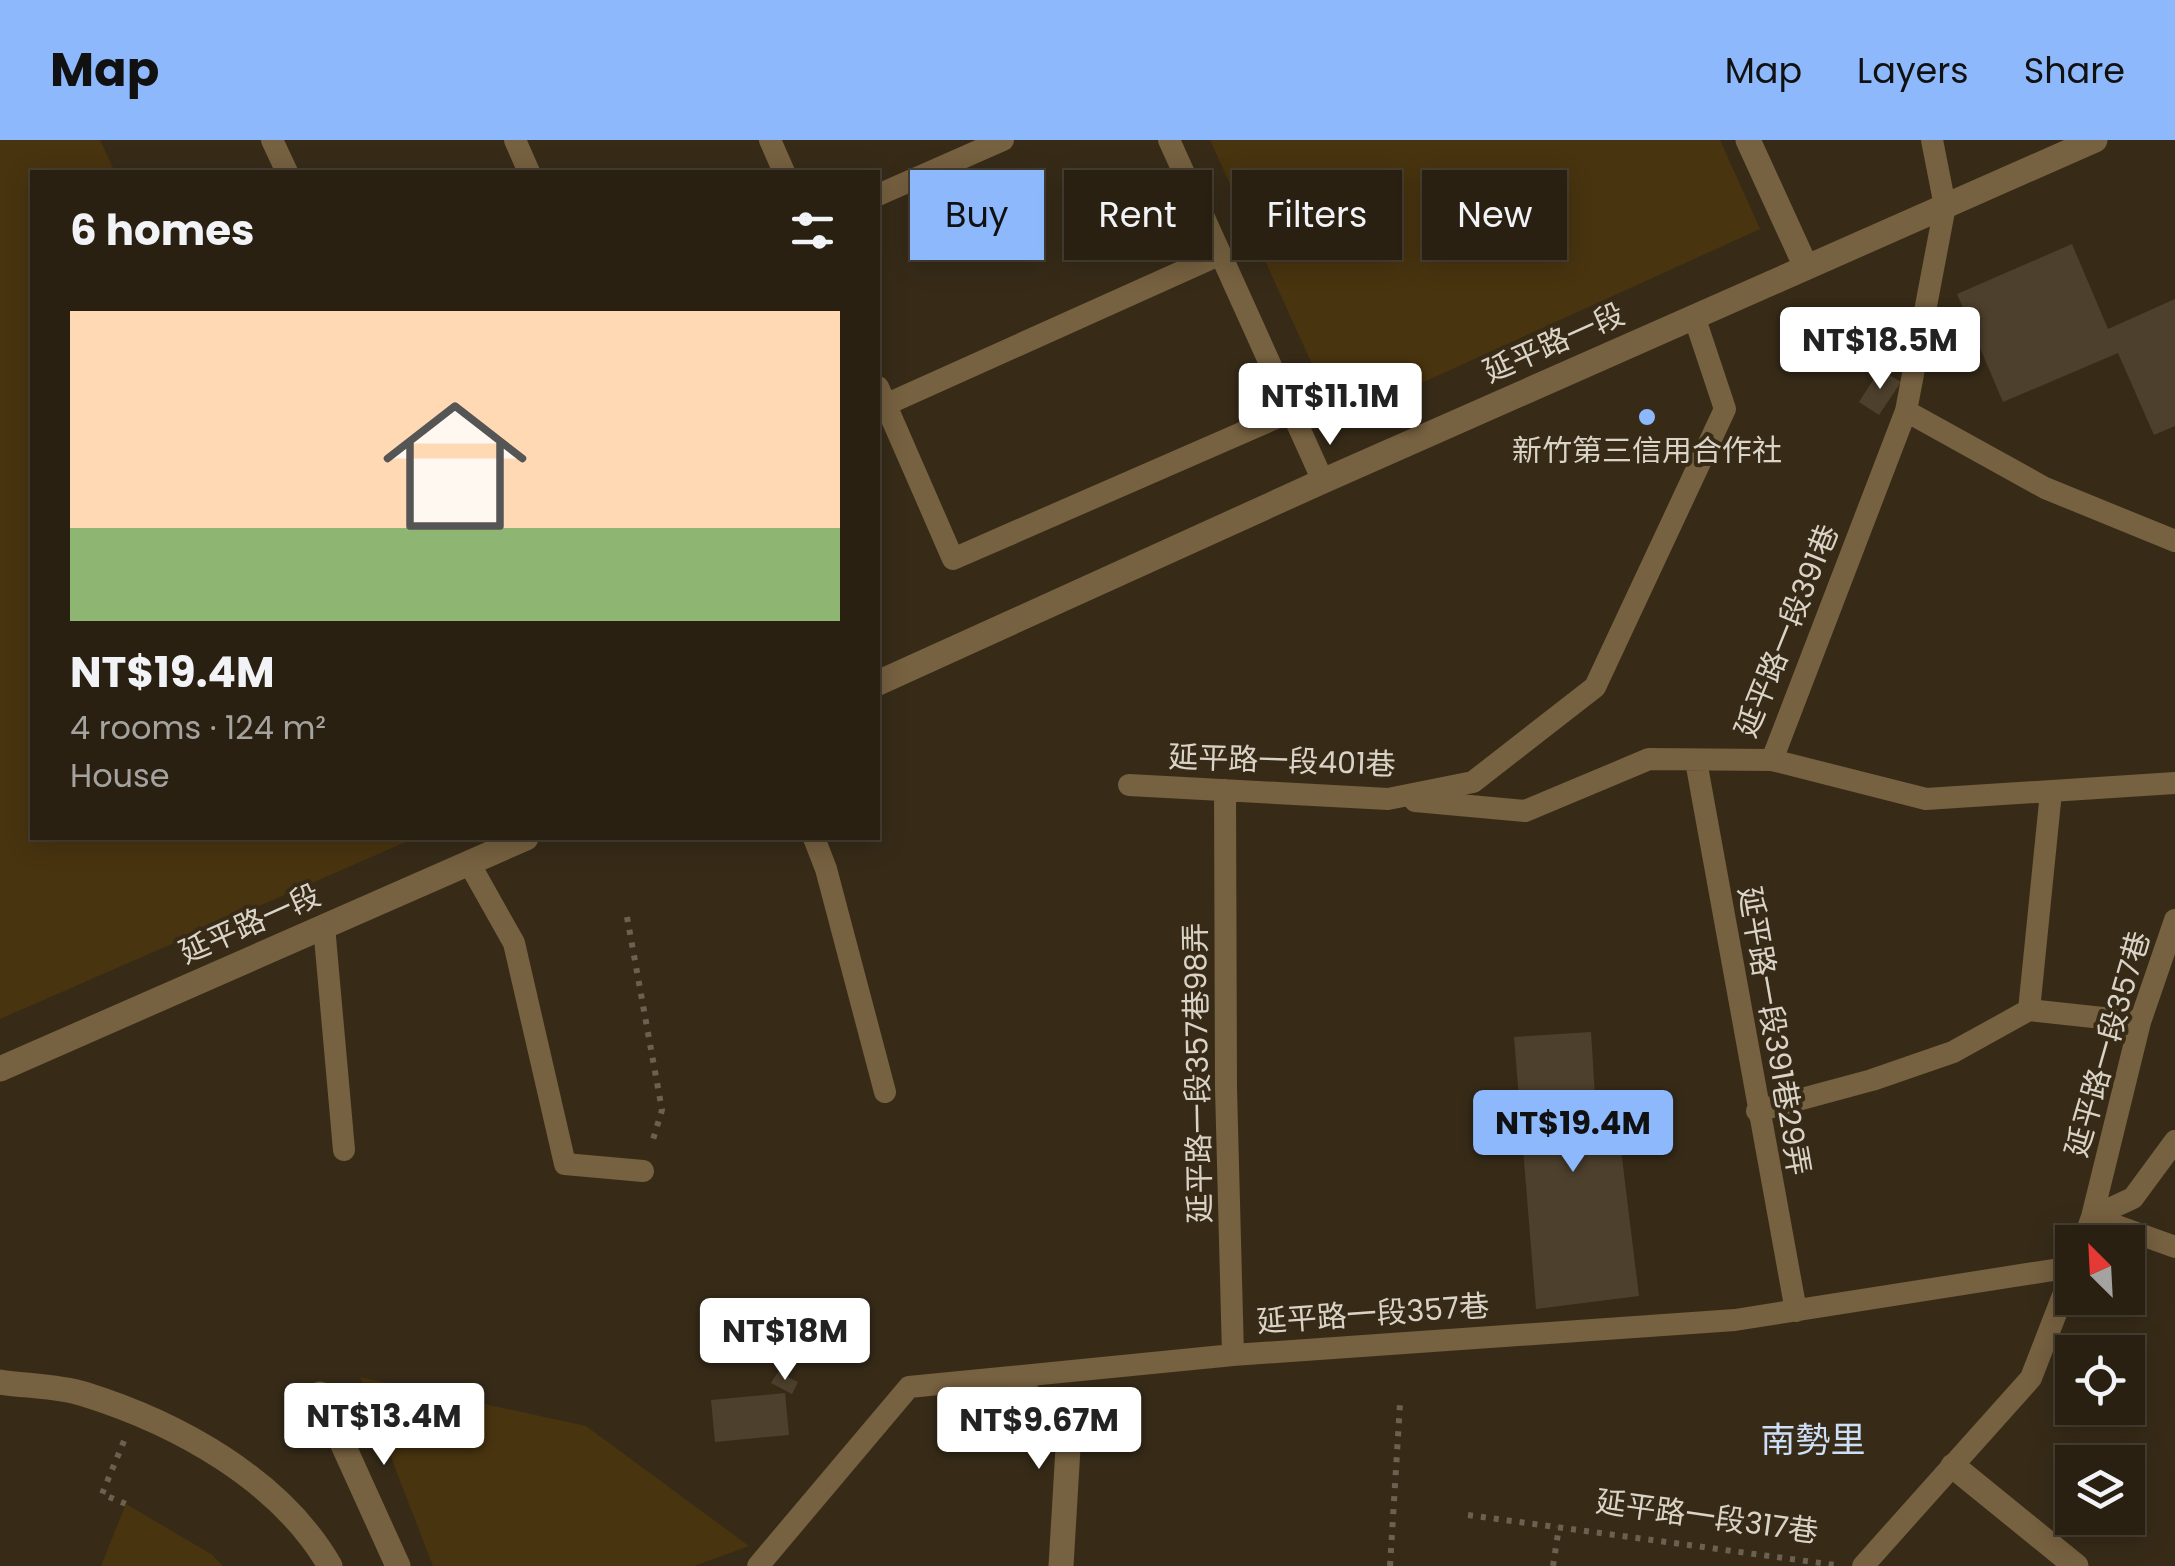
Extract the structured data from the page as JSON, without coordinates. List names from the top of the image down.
{
  "streets": {
    "street": ["延平路一段"],
    "lane": [
      "延平路一段391巷",
      "延平路一段401巷",
      "延平路一段391巷29弄",
      "延平路一段357巷",
      "延平路一段357巷98弄"
    ],
    "path": ["延平路一段317巷"]
  },
  "crossings": [
    ["延平路一段", "延平路一段391巷"],
    ["延平路一段", "延平路一段401巷"],
    ["延平路一段391巷", "延平路一段401巷"],
    ["延平路一段391巷", "延平路一段391巷29弄"],
    ["延平路一段401巷", "延平路一段357巷98弄"],
    ["延平路一段391巷29弄", "延平路一段357巷"],
    ["延平路一段357巷", "延平路一段357巷98弄"]
  ],
  "districts": ["南勢里"],
  "places": ["新竹第三信用合作社"],
  "north": "top left",
  "page": {
    "header": "Map",
    "nav": ["Map", "Layers", "Share"],
    "chip": [
      "Buy",
      "Rent",
      "Filters",
      "New"
    ],
    "heading": "6 homes",
    "list": [
      {
        "name": "NT$19.4M",
        "note": "4 rooms · 124 m² · House"
      }
    ],
    "price": [
      "NT$18.5M",
      "NT$11.1M",
      "NT$19.4M",
      "NT$18M",
      "NT$13.4M",
      "NT$9.67M"
    ]
  }
}
